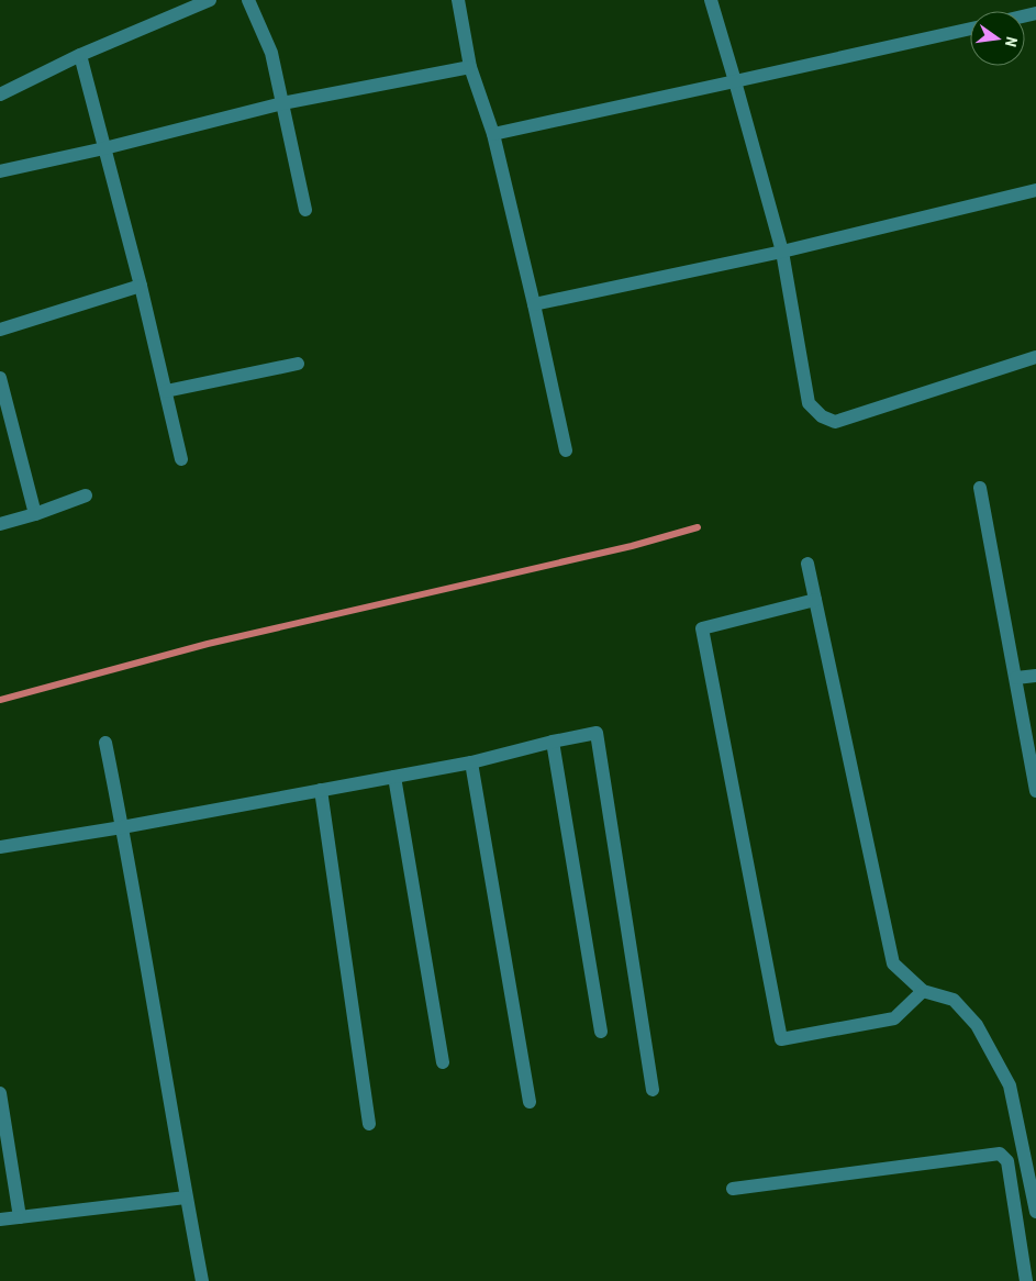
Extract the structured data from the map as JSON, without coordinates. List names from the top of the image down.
{
  "north": "right"
}
